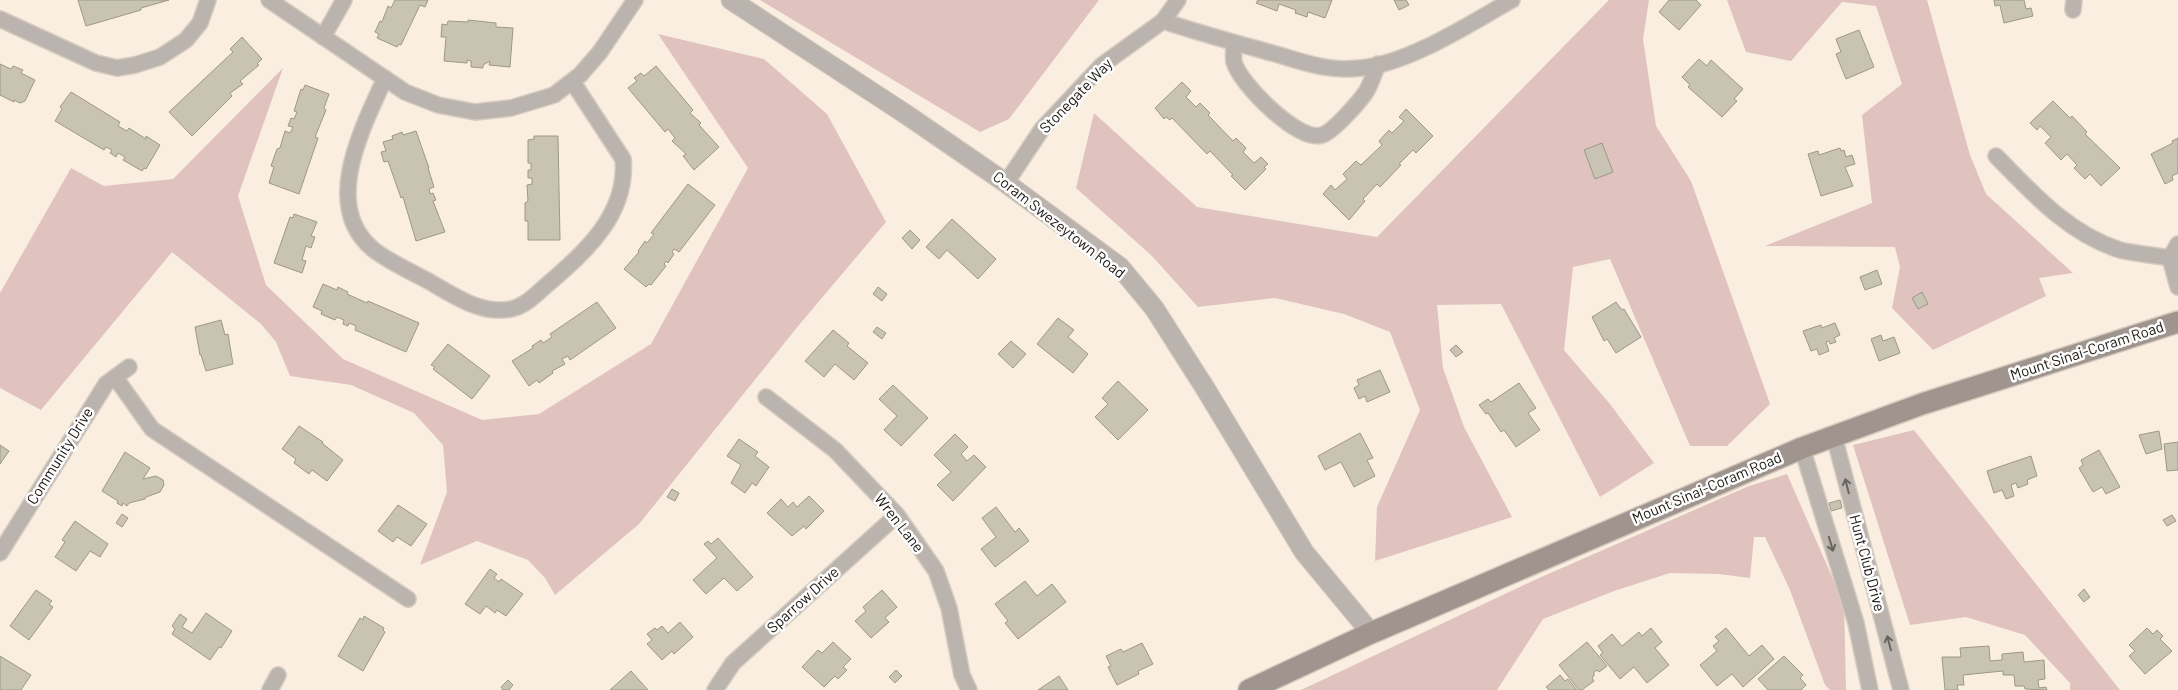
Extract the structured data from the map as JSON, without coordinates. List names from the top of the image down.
{
  "streets": {
    "main road": ["Mount Sinai-Coram Road"],
    "street": [
      "Stonegate Way",
      "Coram Swezeytown Road",
      "Community Drive",
      "Wren Lane",
      "Hunt Club Drive",
      "Sparrow Drive"
    ]
  },
  "crossings": [
    ["Stonegate Way", "Coram Swezeytown Road"],
    ["Coram Swezeytown Road", "Mount Sinai-Coram Road"],
    ["Mount Sinai-Coram Road", "Hunt Club Drive"],
    ["Wren Lane", "Sparrow Drive"]
  ]
}
